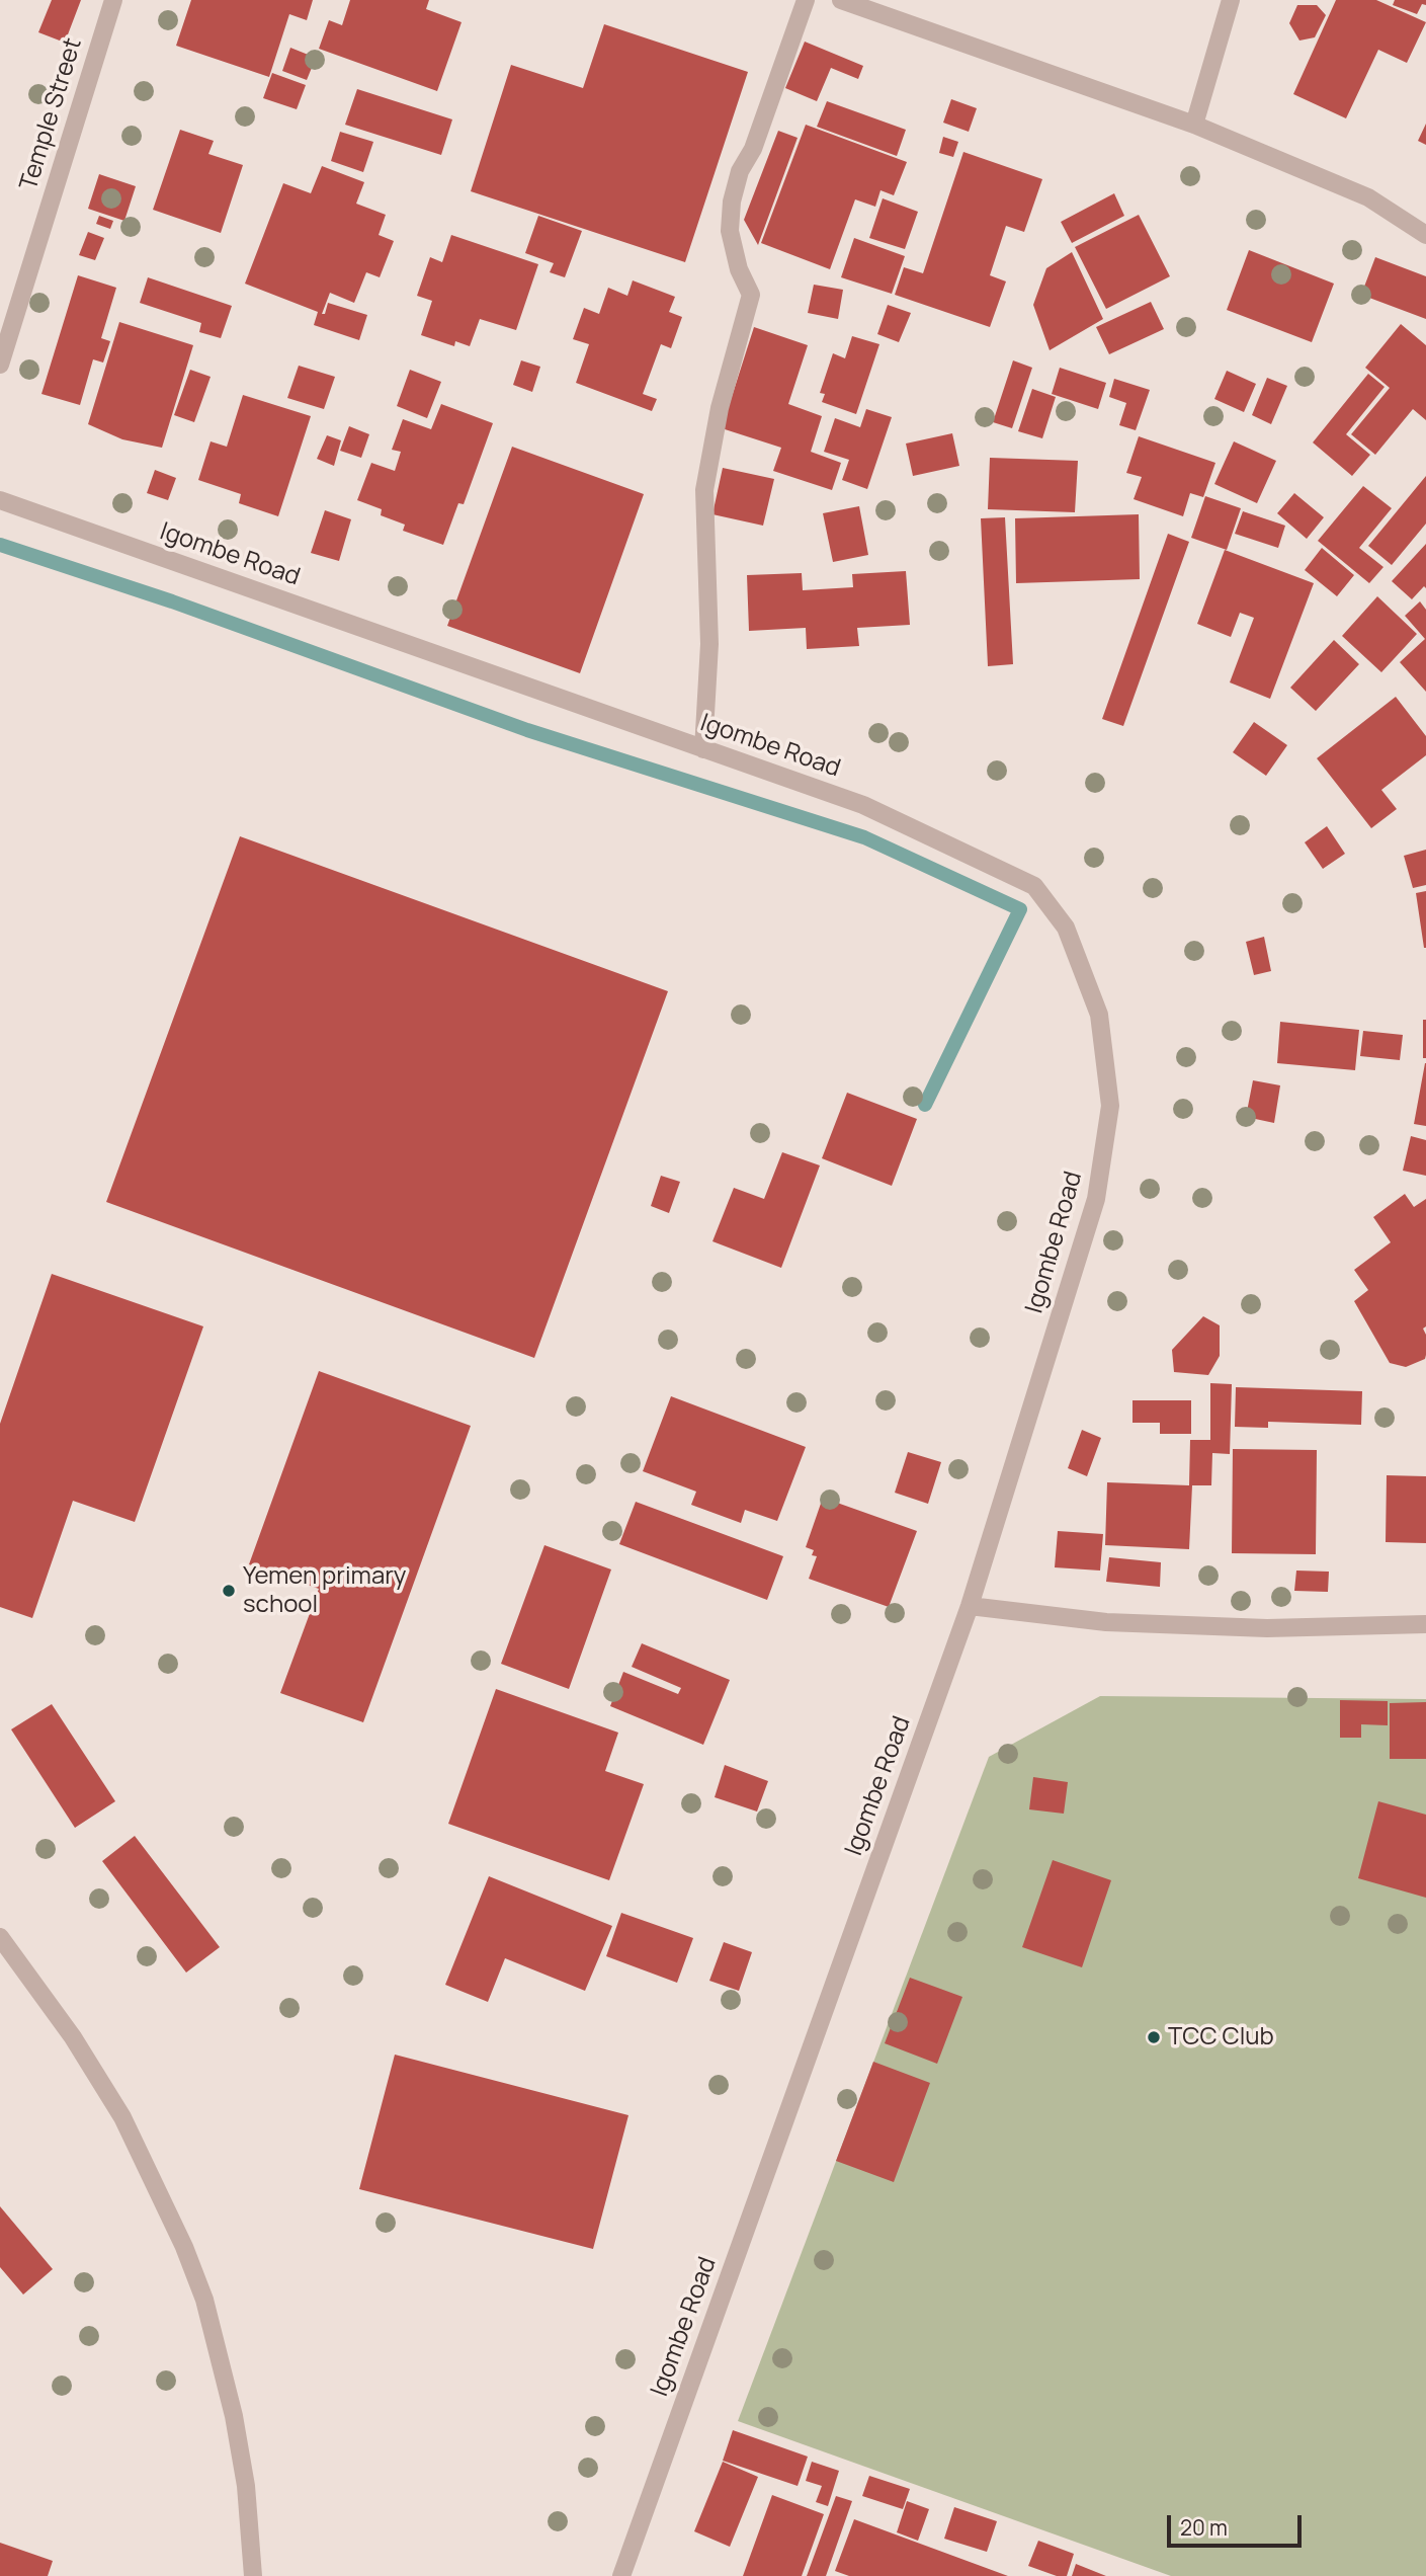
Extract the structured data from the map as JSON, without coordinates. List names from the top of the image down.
{
  "streets": {
    "street": ["Temple Street", "Igombe Road"]
  },
  "places": ["Yemen primary school", "TCC Club"],
  "scale_bar": "20 m"
}
